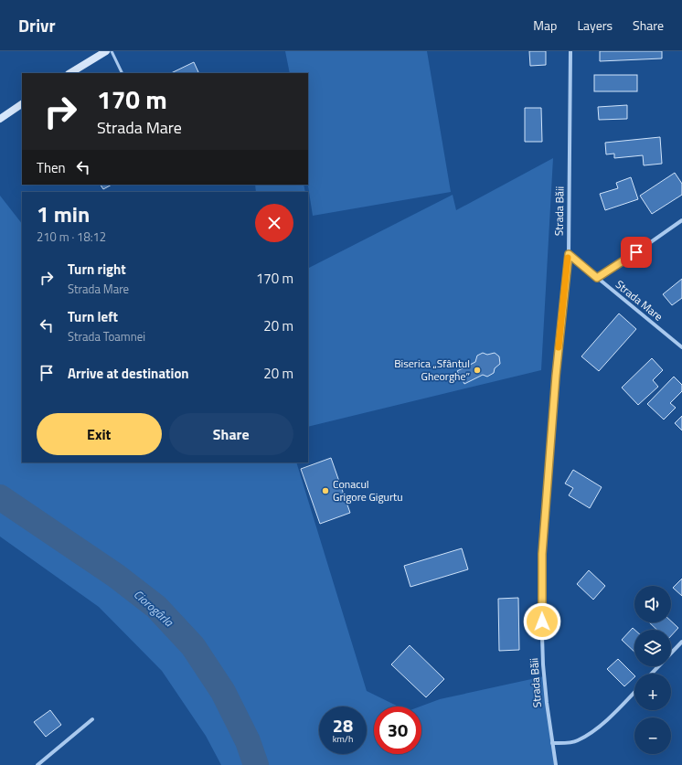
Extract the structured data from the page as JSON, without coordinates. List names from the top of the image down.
{
  "streets": {
    "street": ["Strada Băii", "Strada Mare"]
  },
  "crossings": [
    ["Strada Băii", "Strada Mare"]
  ],
  "water": ["Ciorogârla"],
  "places": ["Biserica „Sfântul Gheorghe”", "Conacul Grigore Gigurtu"],
  "page": {
    "header": "Drivr",
    "nav": ["Map", "Layers", "Share"],
    "turn": ["170 m", "Strada Mare"],
    "then": "Then",
    "heading": ["1 min", "210 m · 18:12"],
    "list": [
      {
        "name": "Turn right",
        "note": "Strada Mare",
        "value": "170 m"
      },
      {
        "name": "Turn left",
        "note": "Strada Toamnei",
        "value": "20 m"
      },
      {
        "name": "Arrive at destination",
        "value": "20 m"
      }
    ],
    "buttons": ["Exit", "Share"],
    "map_buttons": ["+", "−"],
    "speed": "28 km/h",
    "limit": "30"
  }
}
